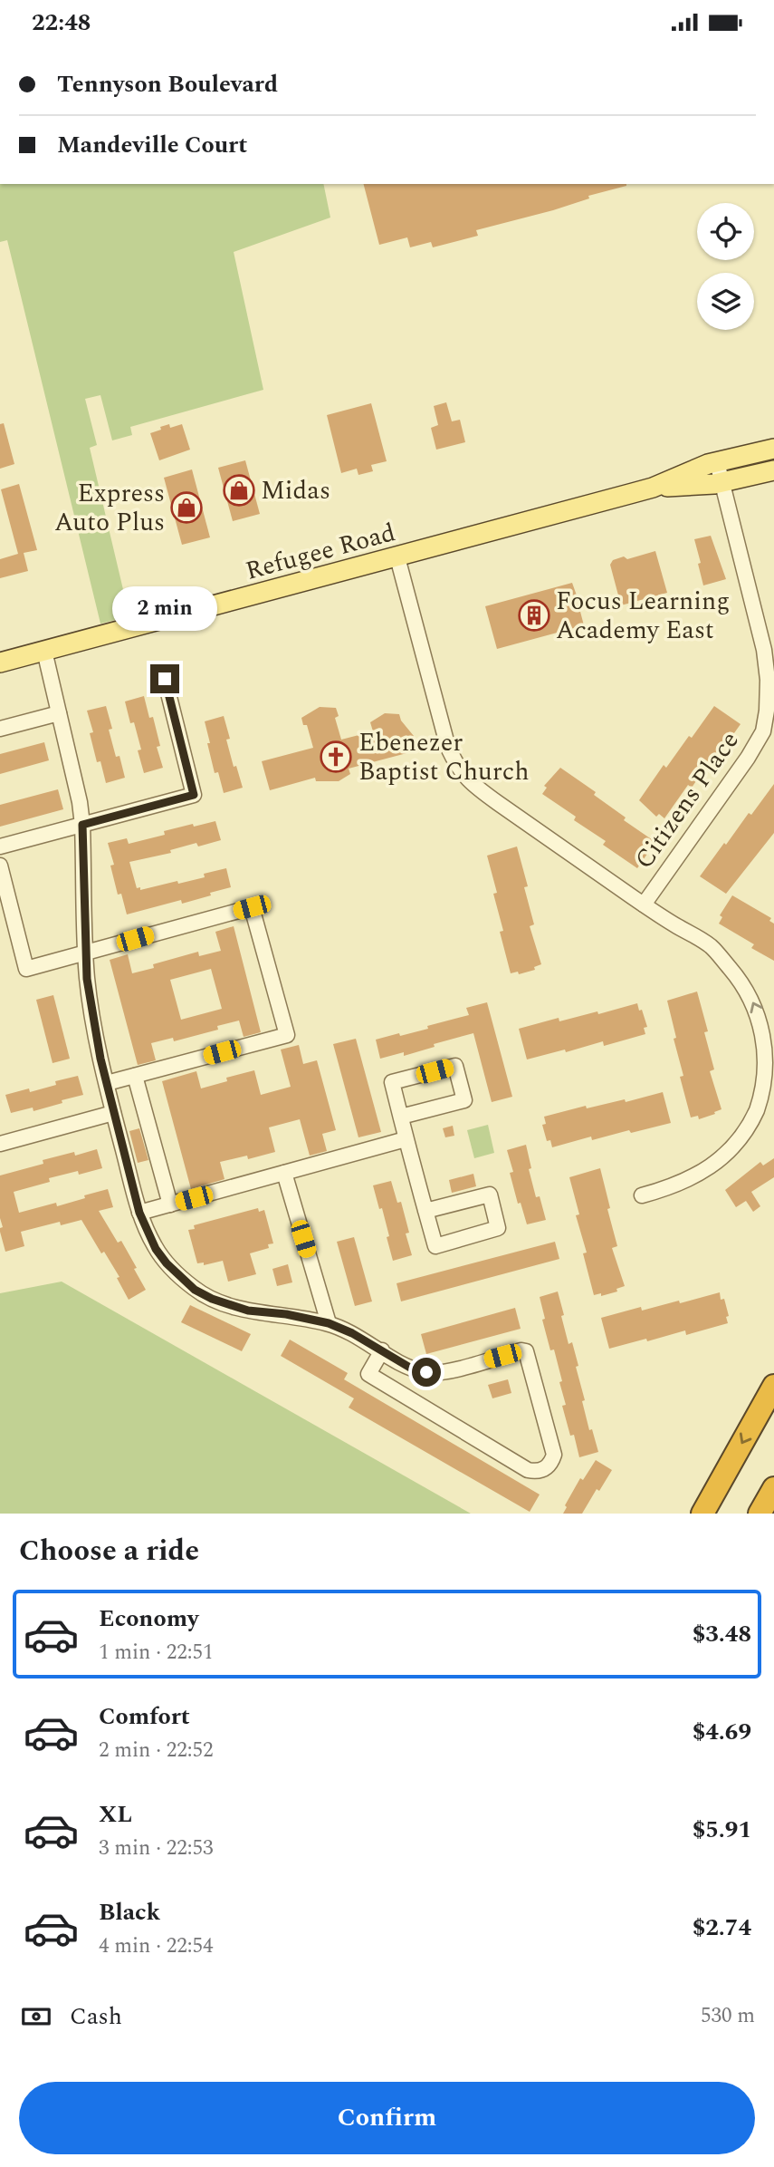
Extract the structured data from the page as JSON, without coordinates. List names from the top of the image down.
{
  "streets": {
    "main road": ["Refugee Road"],
    "street": ["Citizens Place"]
  },
  "crossings": [
    ["Refugee Road", "Citizens Place"]
  ],
  "places": {
    "shop": ["Midas", "Express Auto Plus"],
    "building": ["Focus Learning Academy East"],
    "church": ["Ebenezer Baptist Church"]
  },
  "page": {
    "status": "22:48",
    "banner": ["Tennyson Boulevard", "Mandeville Court"],
    "bubble": "2 min",
    "heading": "Choose a ride",
    "list": [
      {
        "name": "Economy",
        "note": "1 min · 22:51",
        "value": "$3.48"
      },
      {
        "name": "Comfort",
        "note": "2 min · 22:52",
        "value": "$4.69"
      },
      {
        "name": "XL",
        "note": "3 min · 22:53",
        "value": "$5.91"
      },
      {
        "name": "Black",
        "note": "4 min · 22:54",
        "value": "$2.74"
      }
    ],
    "pay": ["Cash", "530 m"],
    "buttons": "Confirm"
  }
}
